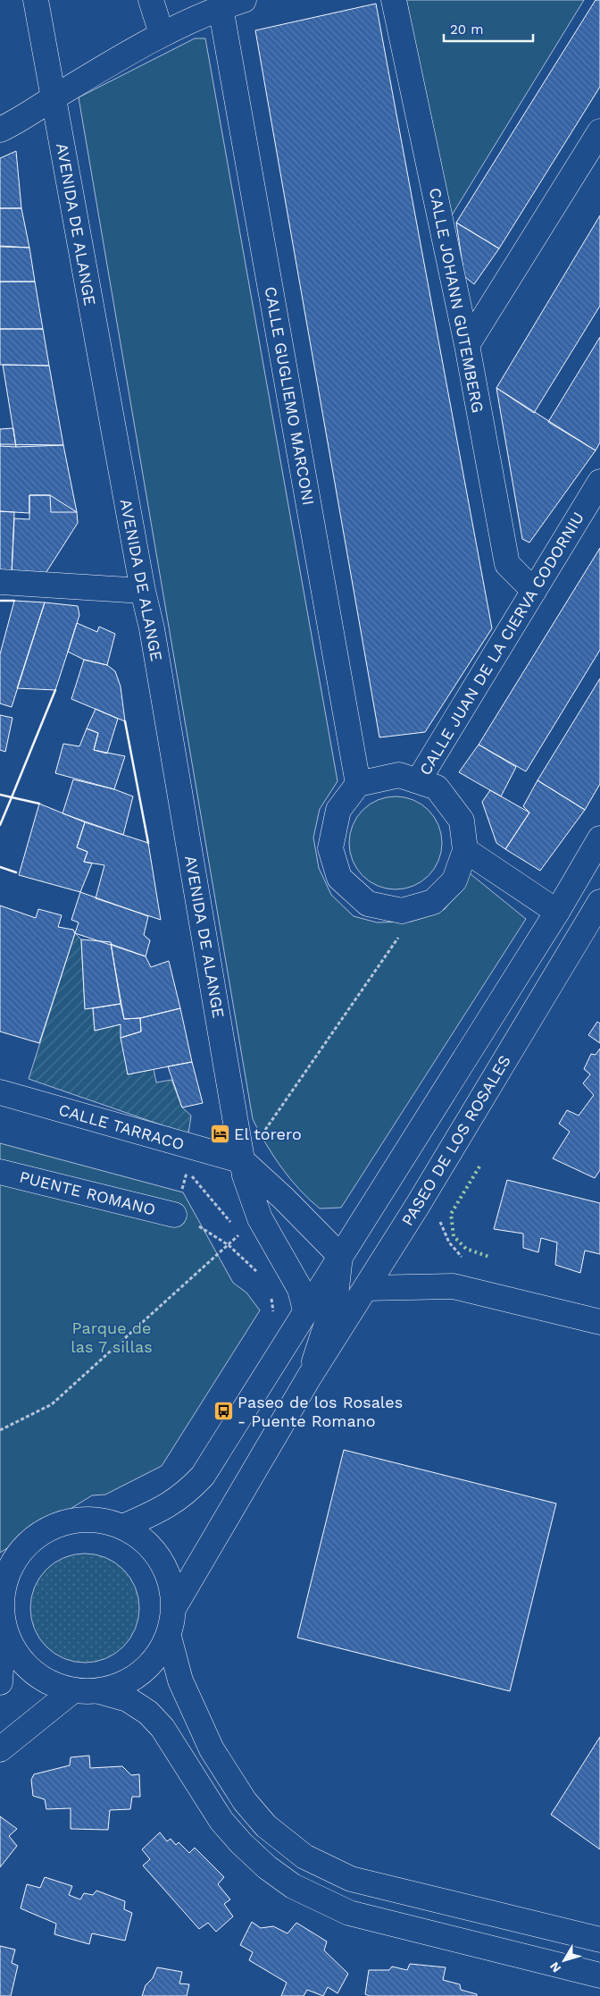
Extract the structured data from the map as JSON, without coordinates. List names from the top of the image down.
{
  "streets": {
    "street": [
      "AVENIDA DE ALANGE",
      "CALLE JOHANN GUTEMBERG",
      "CALLE GUGLIEMO MARCONI",
      "CALLE JUAN DE LA CIERVA CODORNIU",
      "CALLE TARRACO",
      "PASEO DE LOS ROSALES",
      "PUENTE ROMANO"
    ]
  },
  "crossings": [
    ["AVENIDA DE ALANGE", "CALLE TARRACO"],
    ["AVENIDA DE ALANGE", "PASEO DE LOS ROSALES"],
    ["CALLE JOHANN GUTEMBERG", "CALLE JUAN DE LA CIERVA CODORNIU"],
    ["CALLE GUGLIEMO MARCONI", "CALLE JUAN DE LA CIERVA CODORNIU"]
  ],
  "parks": ["Parque de las 7 sillas"],
  "places": {
    "hotel": ["El torero"],
    "bus stop": ["Paseo de los Rosales - Puente Romano"]
  },
  "scale_bar": "20 m",
  "north": "bottom left"
}
